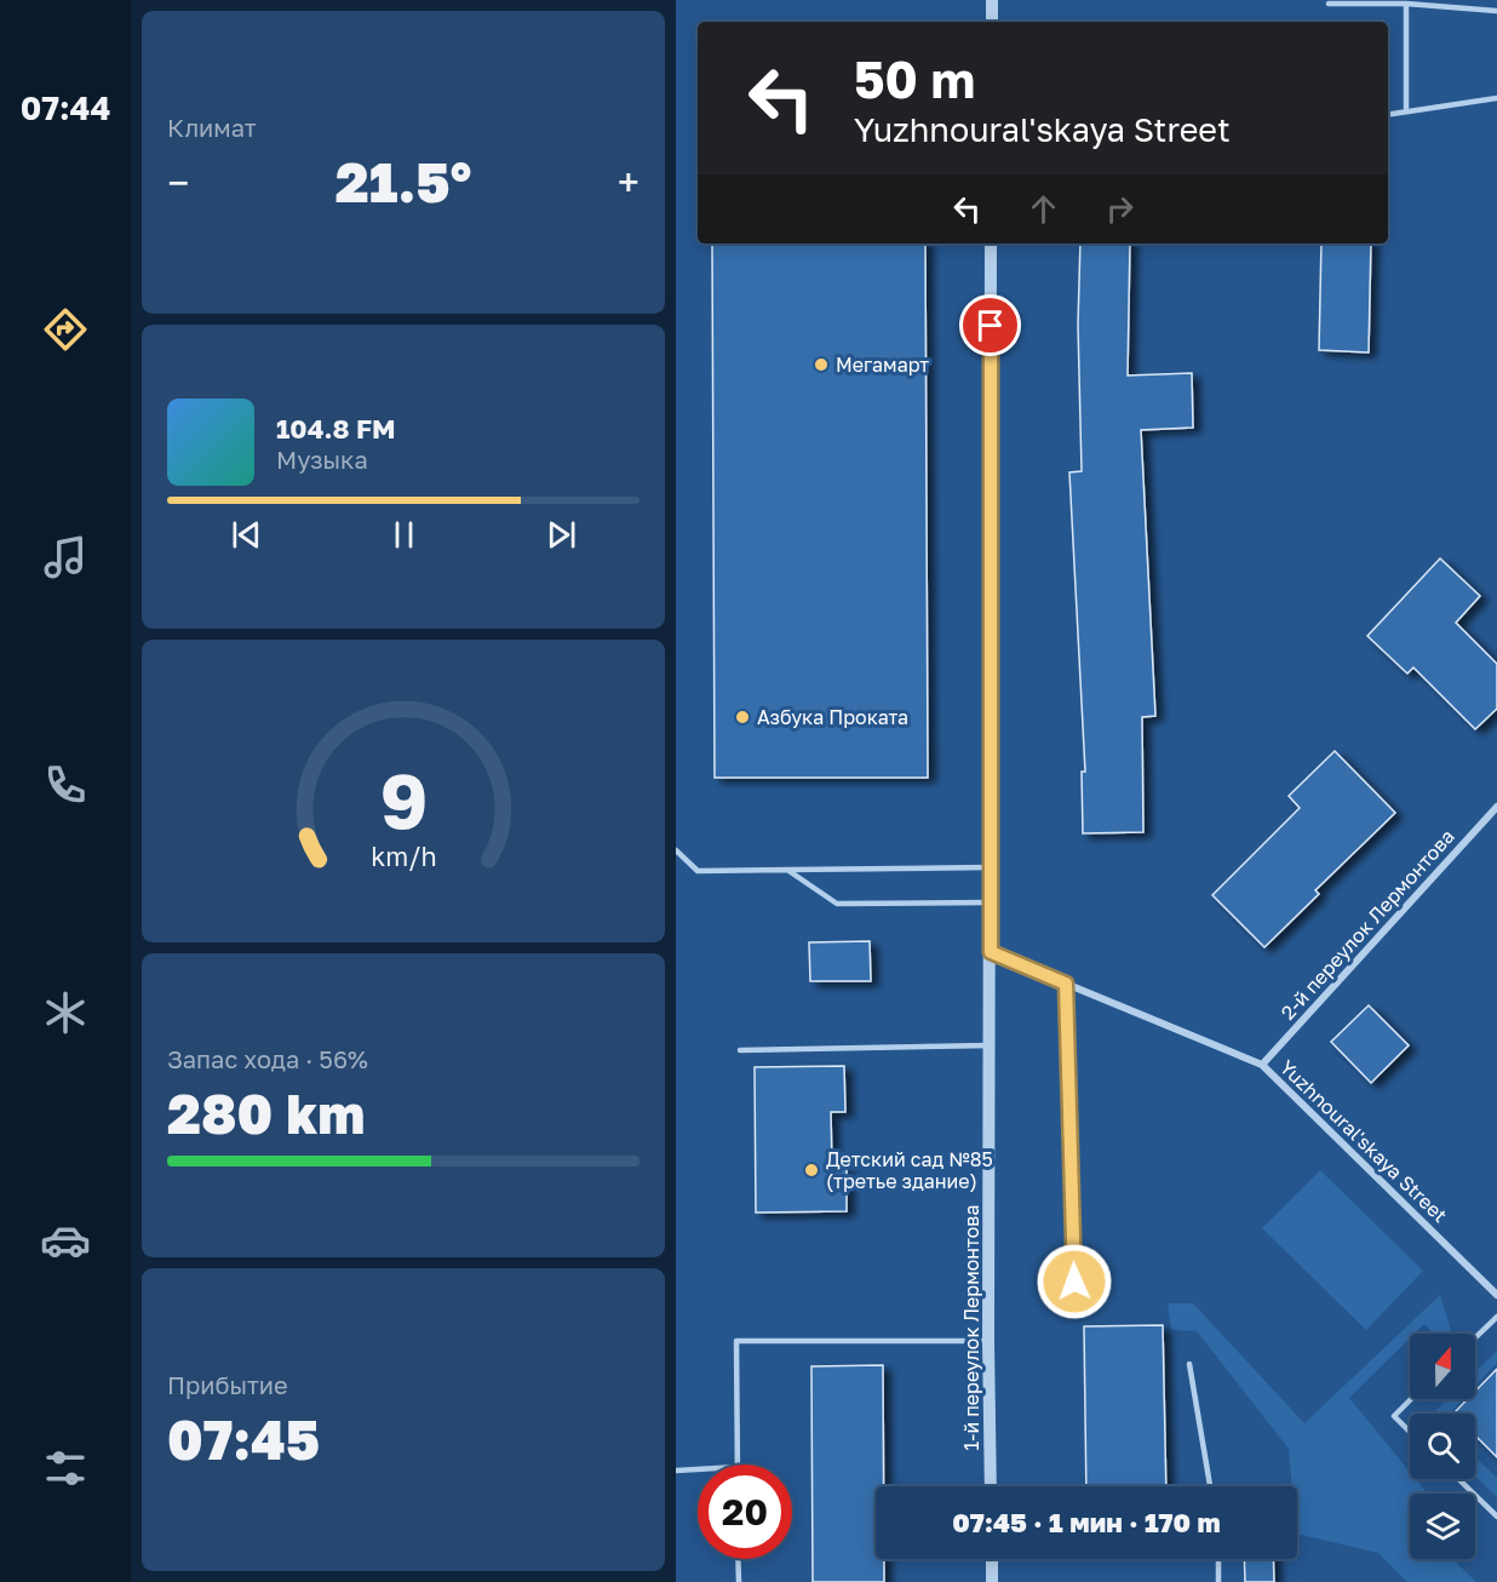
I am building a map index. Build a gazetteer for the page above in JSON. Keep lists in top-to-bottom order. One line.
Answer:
{"streets":{"street":["2-й переулок Лермонтова","Yuzhnoural'skaya Street","1-й переулок Лермонтова"]},"crossings":[["2-й переулок Лермонтова","Yuzhnoural'skaya Street"],["Yuzhnoural'skaya Street","1-й переулок Лермонтова"]],"places":["Мегамарт","Азбука Проката","Детский сад №85 (третье здание)"],"north":"top","page":{"tabs":"07:44","tile":["Климат",["Запас хода · 56%","280 km"],["Прибытие","07:45"]],"turn":["50 m","Yuzhnoural'skaya Street"],"heat":["−","21.5°","+"],"song":["104.8 FM","Музыка"],"limit":"20","trip":"07:45 · 1 мин · 170 m","gauge":["9","km/h"]}}
